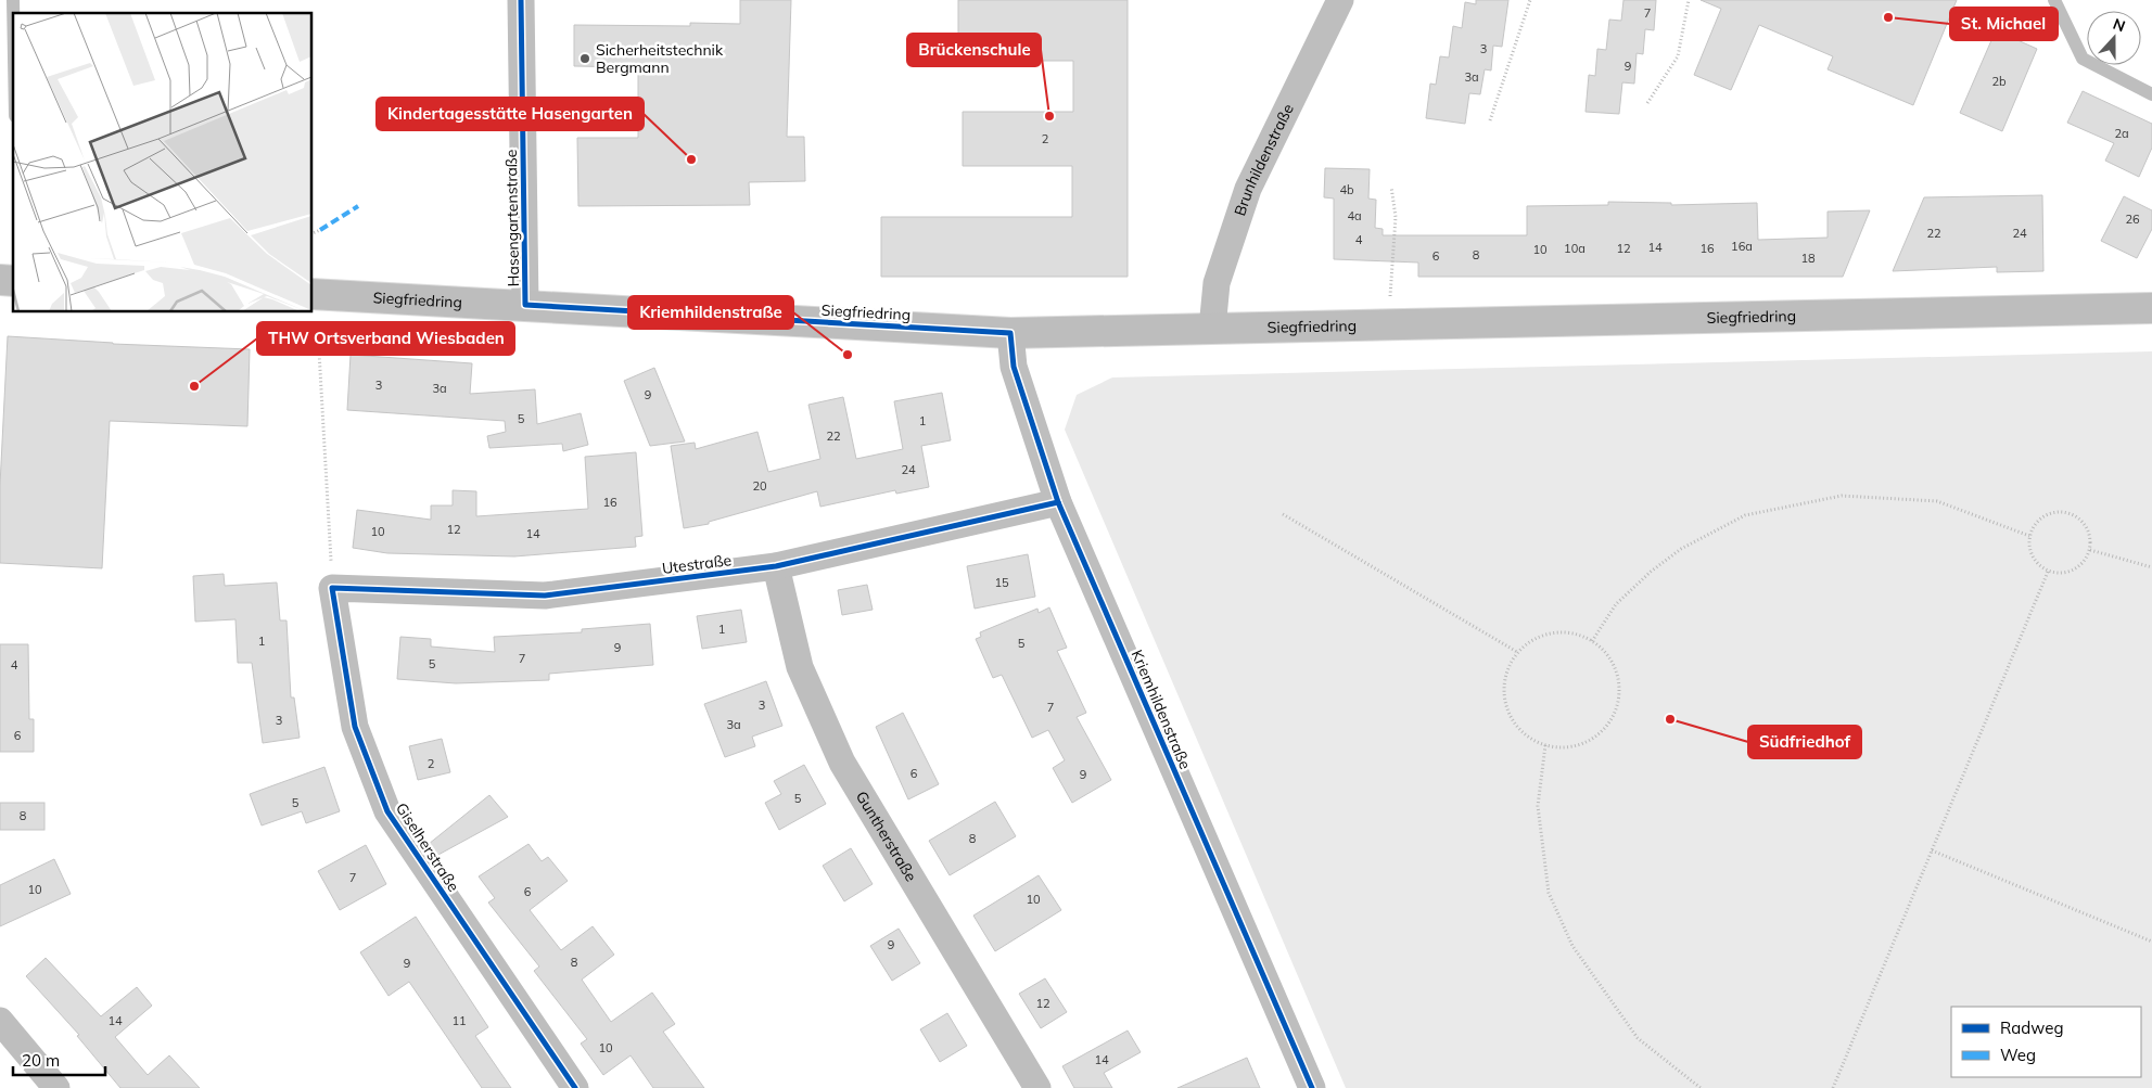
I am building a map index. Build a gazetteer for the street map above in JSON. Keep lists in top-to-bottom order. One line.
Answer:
{"streets":{"main road":["Siegfriedring"],"street":["Brunhildenstraße","Hasengartenstraße","Utestraße","Kriemhildenstraße","Guntherstraße","Giselherstraße"]},"crossings":[["Brunhildenstraße","Siegfriedring"],["Hasengartenstraße","Siegfriedring"],["Siegfriedring","Kriemhildenstraße"],["Utestraße","Kriemhildenstraße"],["Utestraße","Guntherstraße"],["Utestraße","Giselherstraße"]],"places":["St. Michael","Sicherheitstechnik Bergmann","Brückenschule","Kindertagesstätte Hasengarten","Kriemhildenstraße","THW Ortsverband Wiesbaden","Südfriedhof"],"house_numbers":["7","3","9","3a","2b","2a","2","4b","4a","26","22","24","4","16a","14","10a","12","16","10","8","6","18","3","3a","9","5","1","22","24","20","16","12","10","14","15","1","1","5","9","7","5","4","3","7","3","3a","6","2","6","9","5","5","8","8","7","10","6","10","9","8","9","12","14","11","10","14"],"legend":["Radweg","Weg"],"scale_bar":"20 m","north":"top"}
